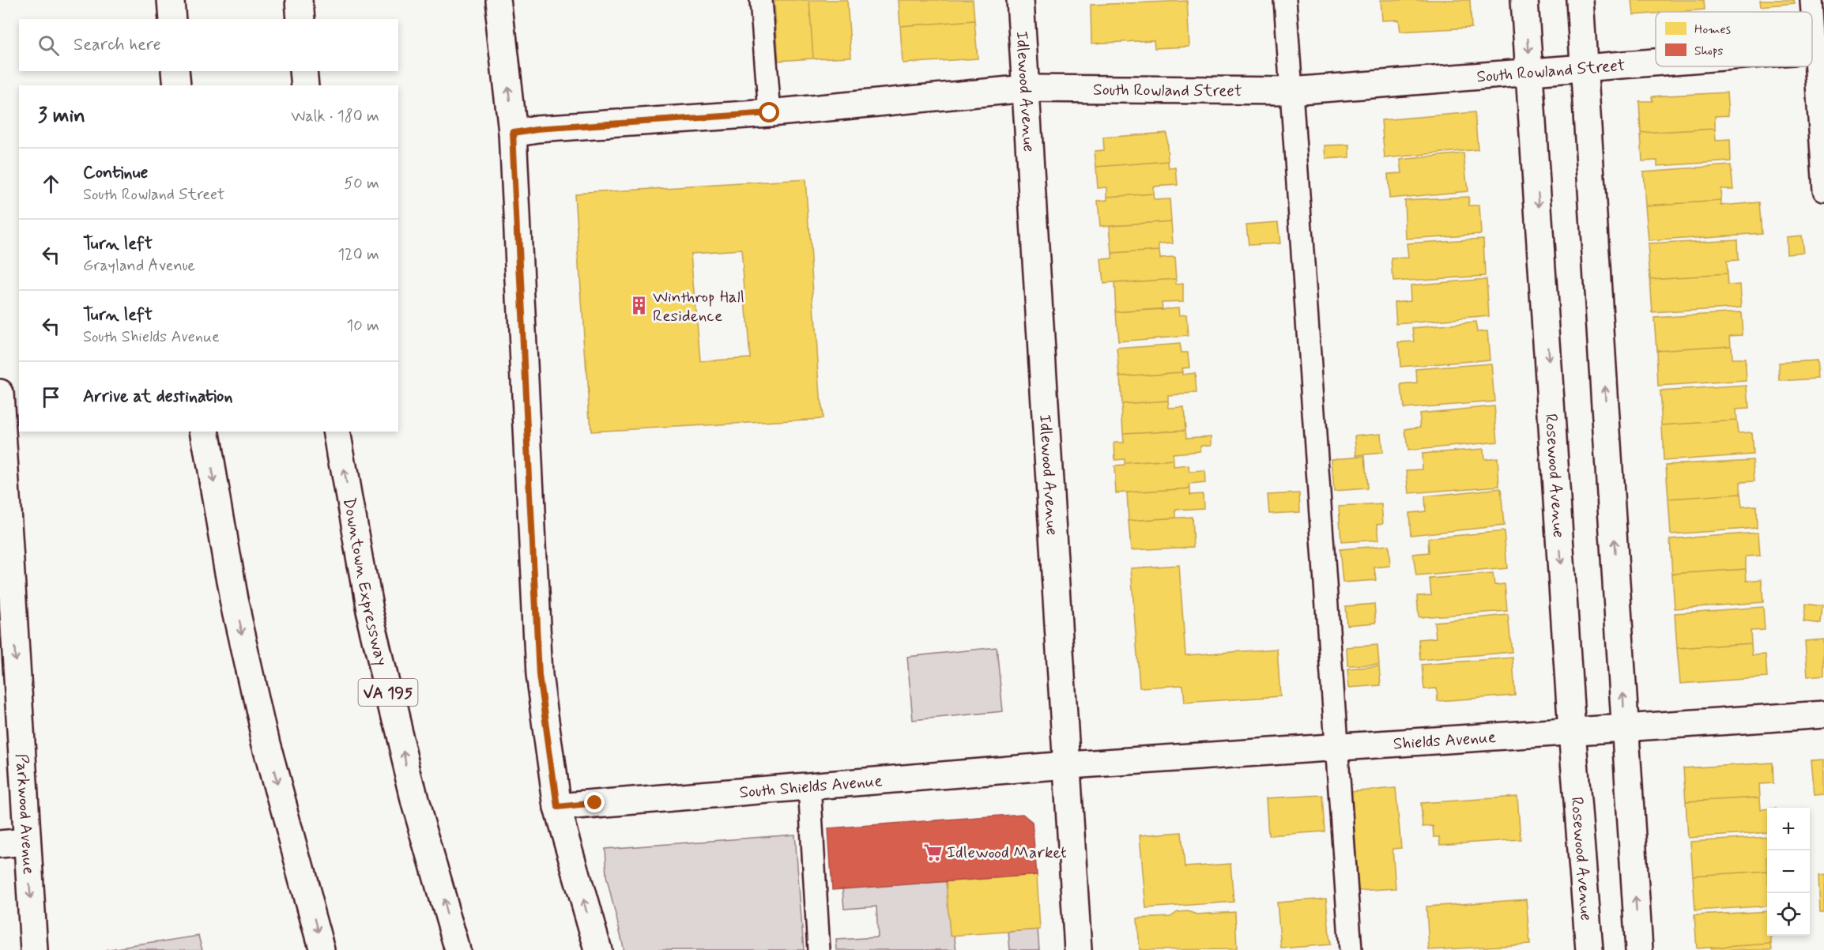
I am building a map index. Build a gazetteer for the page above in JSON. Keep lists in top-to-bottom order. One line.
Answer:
{"streets":{"main road":["South Rowland Street","Idlewood Avenue","Rosewood Avenue","Downtown Expressway","VA 195","Shields Avenue","South Shields Avenue","Parkwood Avenue"]},"crossings":[["South Rowland Street","Idlewood Avenue"],["South Rowland Street","Rosewood Avenue"],["Idlewood Avenue","Shields Avenue"],["Idlewood Avenue","South Shields Avenue"],["Rosewood Avenue","Shields Avenue"],["Shields Avenue","South Shields Avenue"]],"places":{"building":["Winthrop Hall Residence"],"supermarket":["Idlewood Market"]},"legend":["Homes","Shops"],"page":{"search":"Search here","heading":["3 min","Walk · 180 m"],"list":[["Continue","South Rowland Street","50 m"],["Turn left","Grayland Avenue","120 m"],["Turn left","South Shields Avenue","10 m"],"Arrive at destination"],"map_buttons":["+","−"]}}
